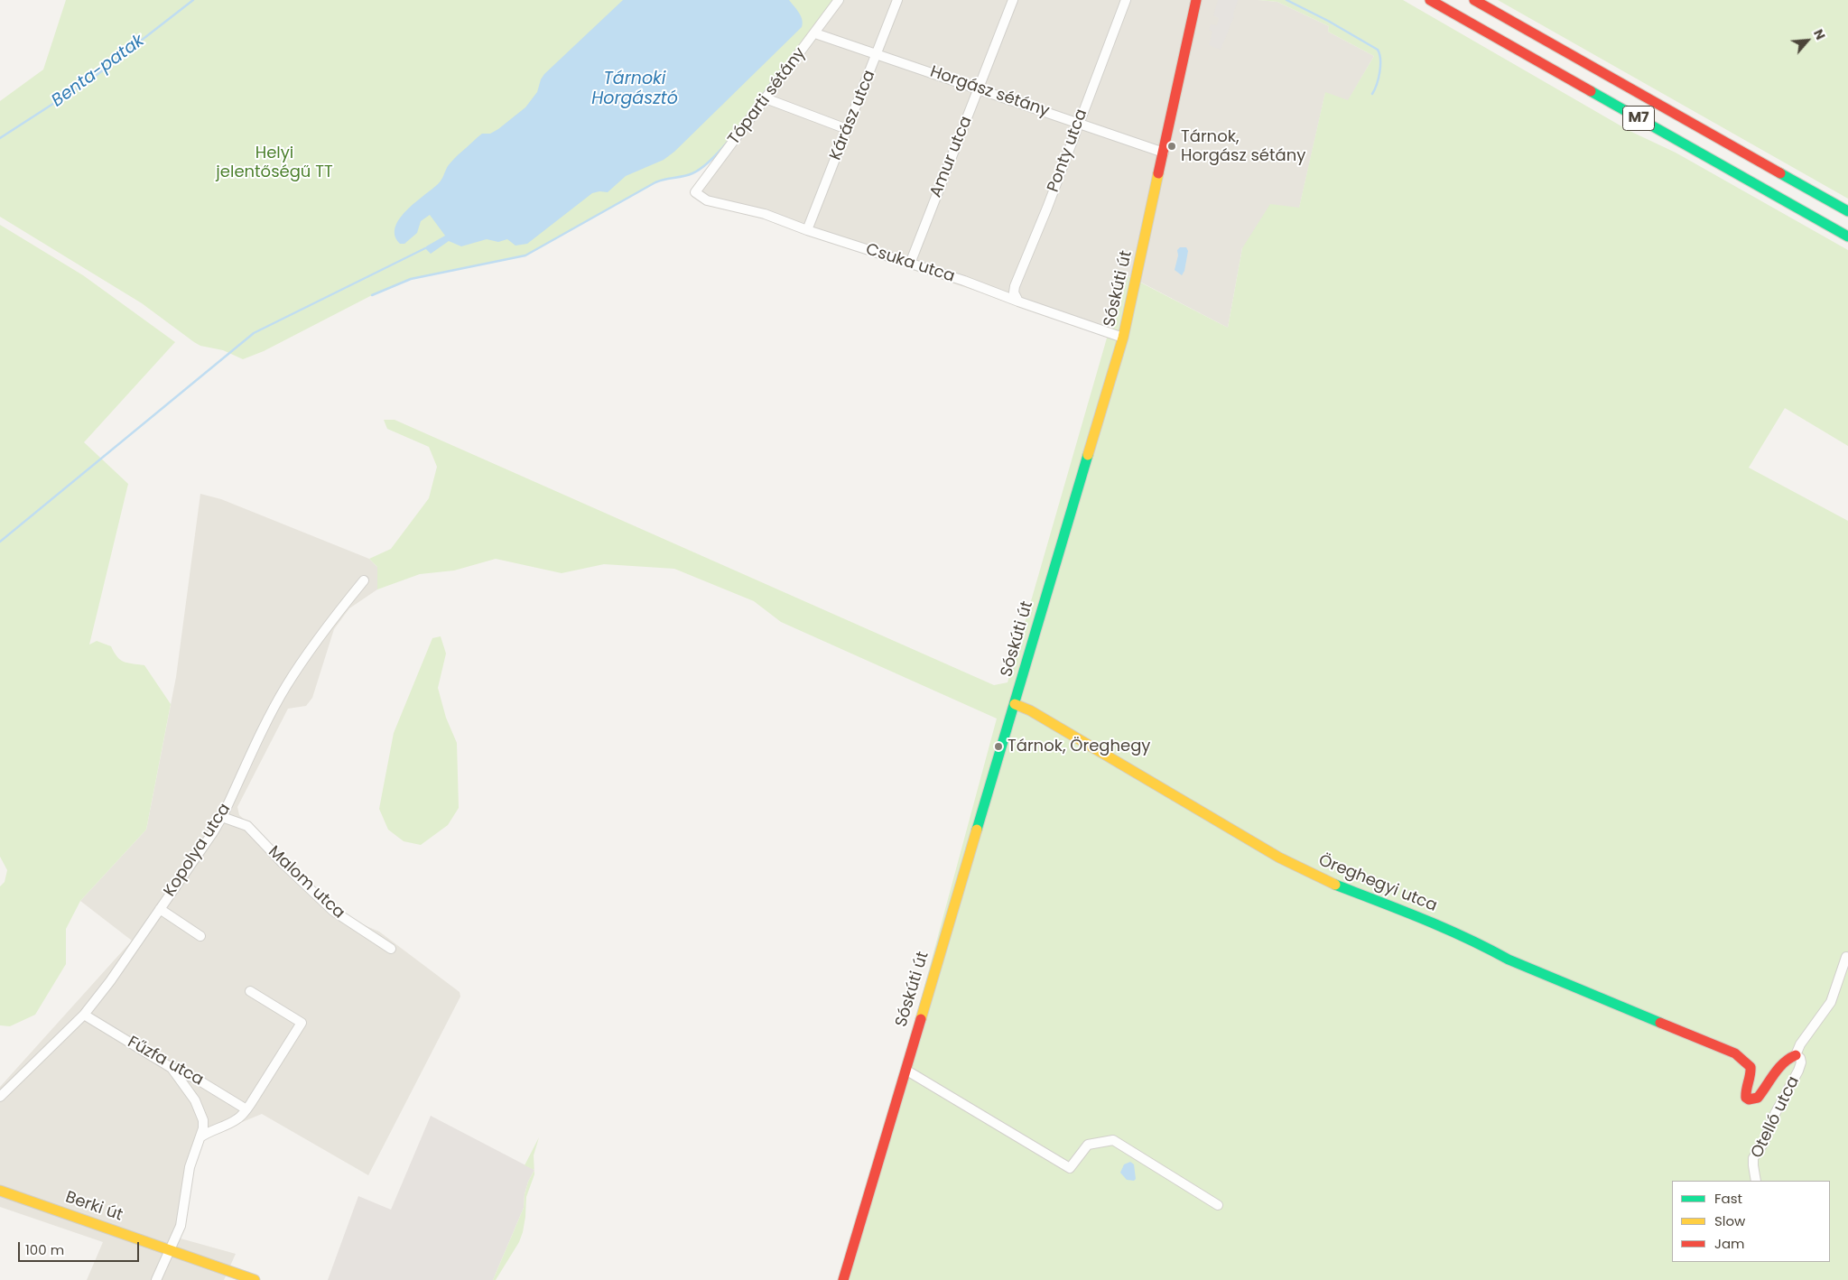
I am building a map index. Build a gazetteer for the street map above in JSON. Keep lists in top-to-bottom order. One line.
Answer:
{"streets":{"main road":["M7","Sóskúti út","Öreghegyi utca","Berki út"],"street":["Horgász sétány","Tóparti sétány","Kárász utca","Ponty utca","Amur utca","Csuka utca","Kopolya utca","Malom utca","Fűzfa utca","Otelló utca"]},"crossings":[["Horgász sétány","Tóparti sétány"],["Horgász sétány","Kárász utca"],["Horgász sétány","Ponty utca"],["Horgász sétány","Amur utca"],["Horgász sétány","Sóskúti út"],["Tóparti sétány","Csuka utca"],["Kárász utca","Csuka utca"],["Ponty utca","Csuka utca"],["Amur utca","Csuka utca"],["Csuka utca","Sóskúti út"],["Sóskúti út","Öreghegyi utca"],["Kopolya utca","Malom utca"],["Kopolya utca","Fűzfa utca"],["Öreghegyi utca","Otelló utca"]],"water":["Benta-patak","Tárnoki Horgásztó"],"parks":["Helyi jelentőségű TT"],"places":["Tárnok, Horgász sétány","Tárnok, Öreghegy"],"legend":["Fast","Slow","Jam"],"scale_bar":"100 m","north":"top right"}
